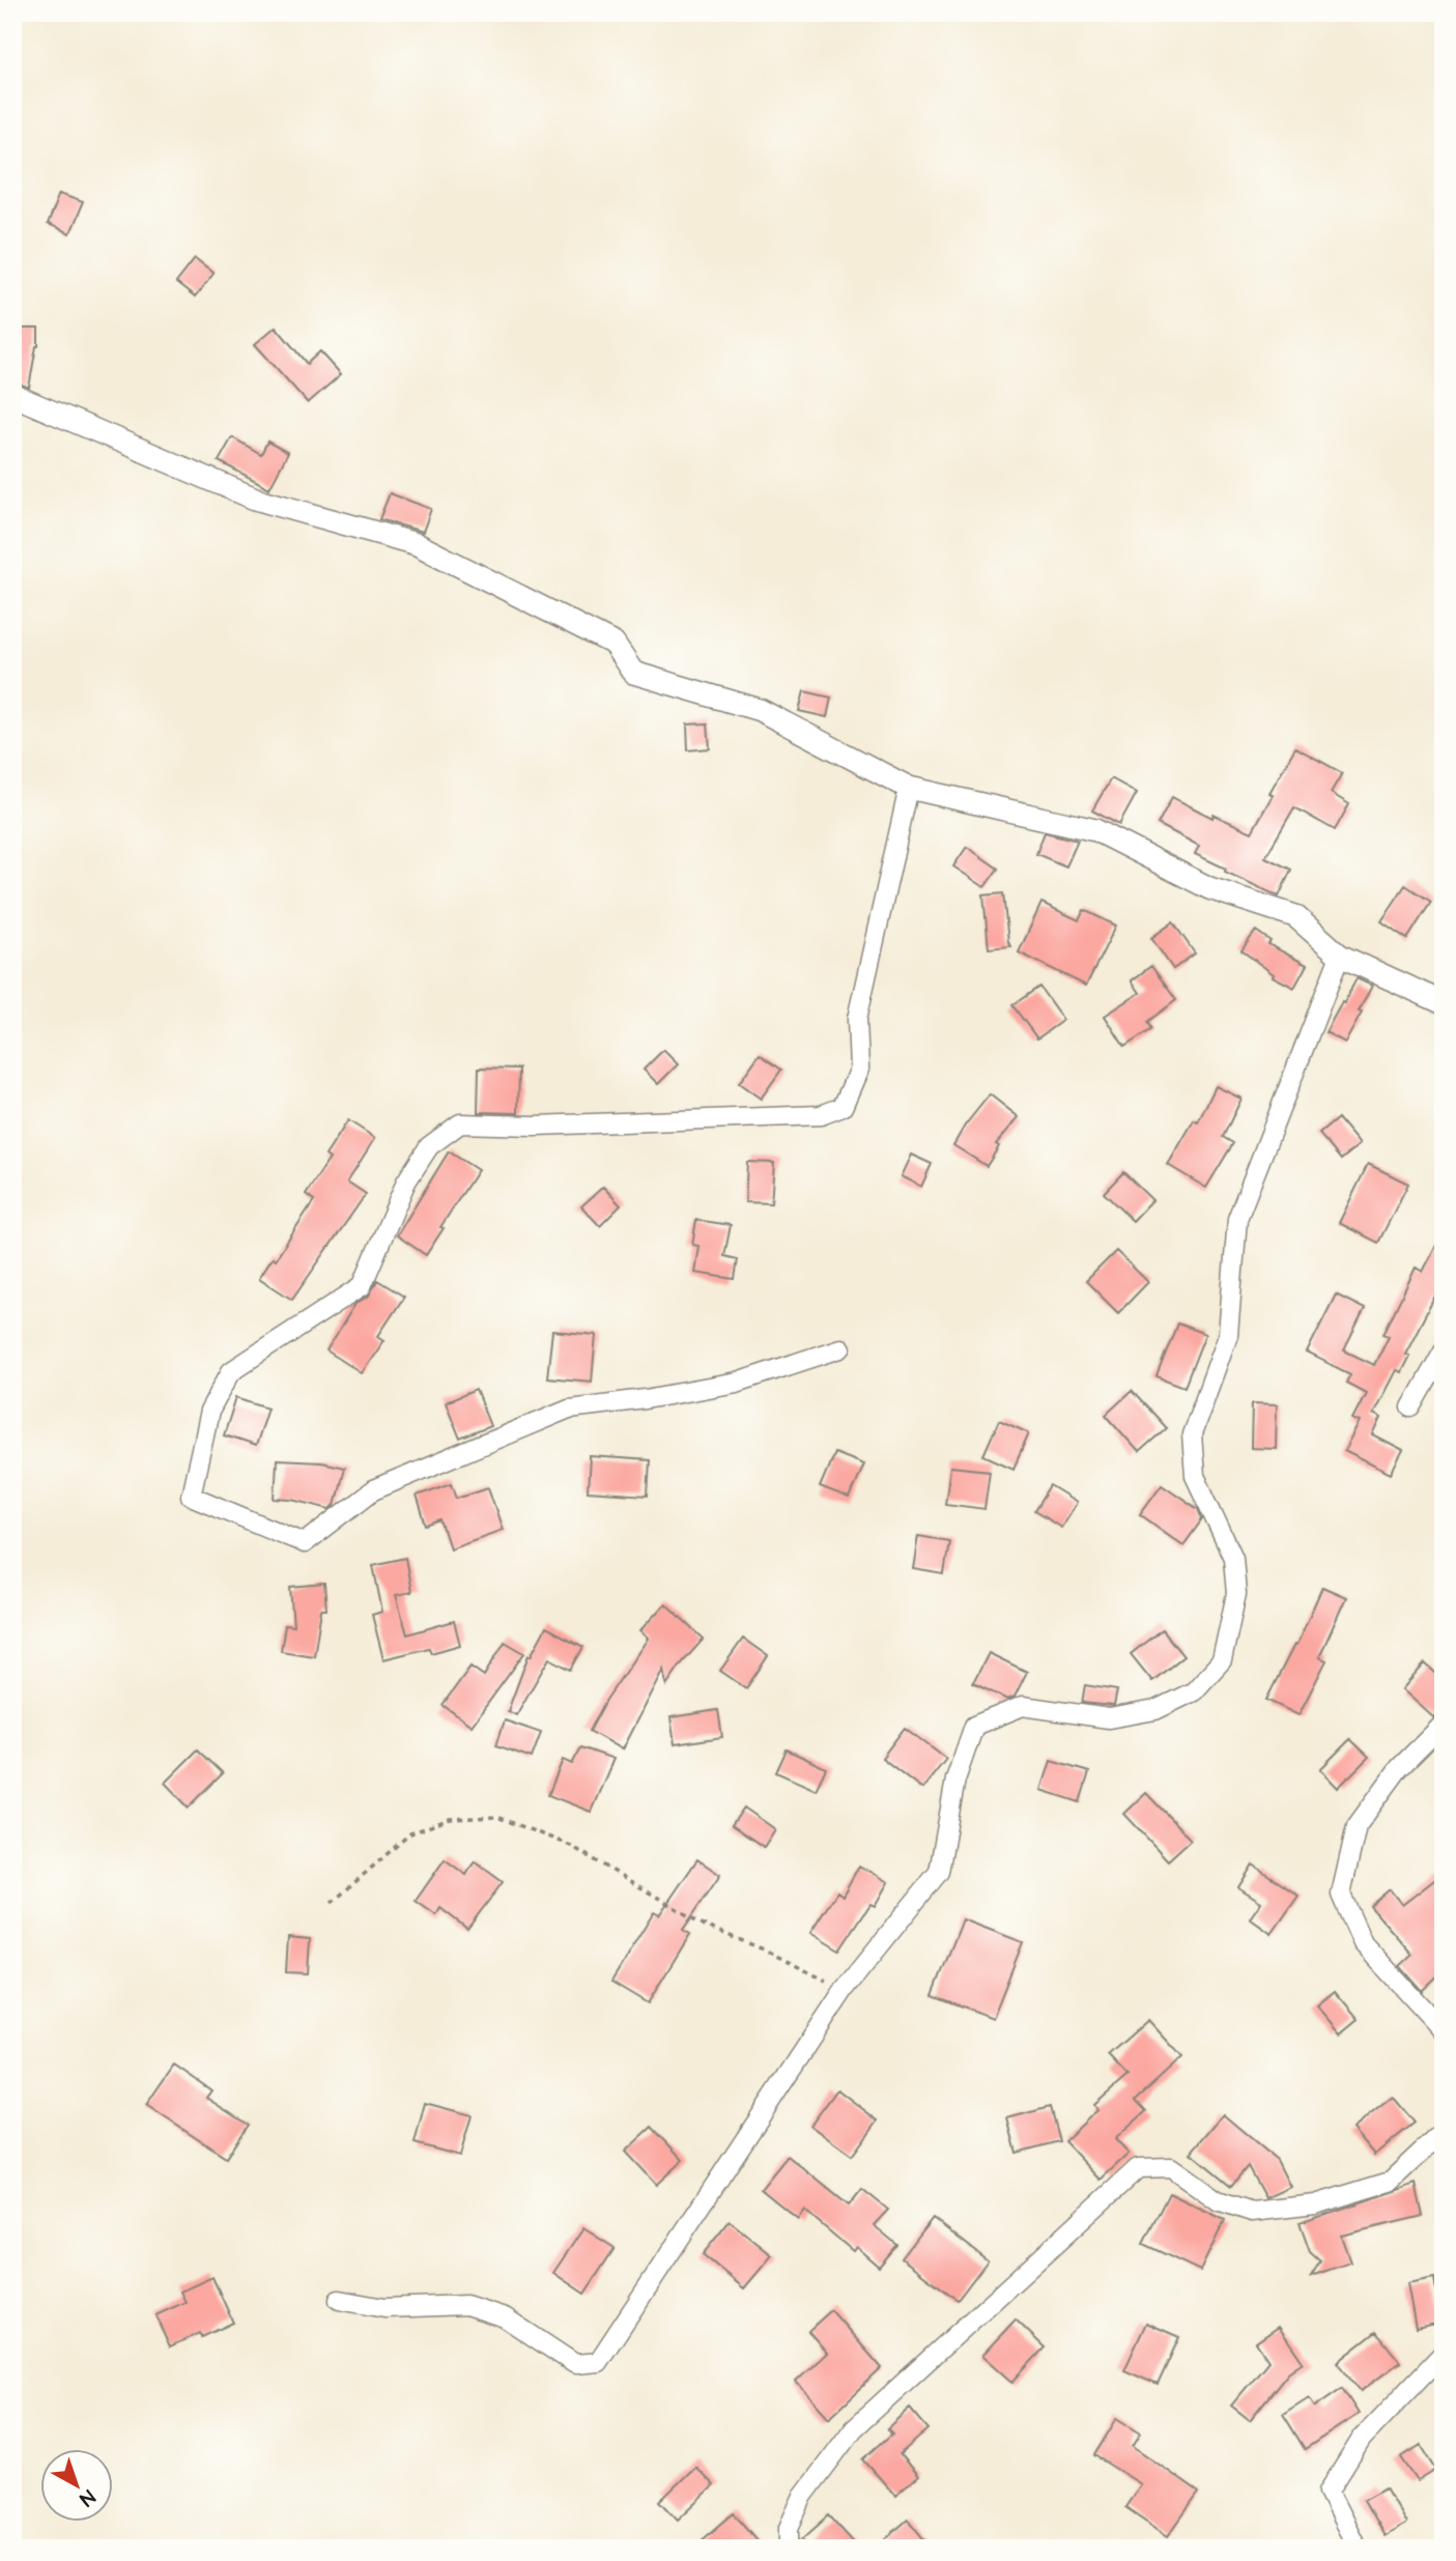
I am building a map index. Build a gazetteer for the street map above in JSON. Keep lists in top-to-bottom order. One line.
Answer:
{"north":"bottom right"}
